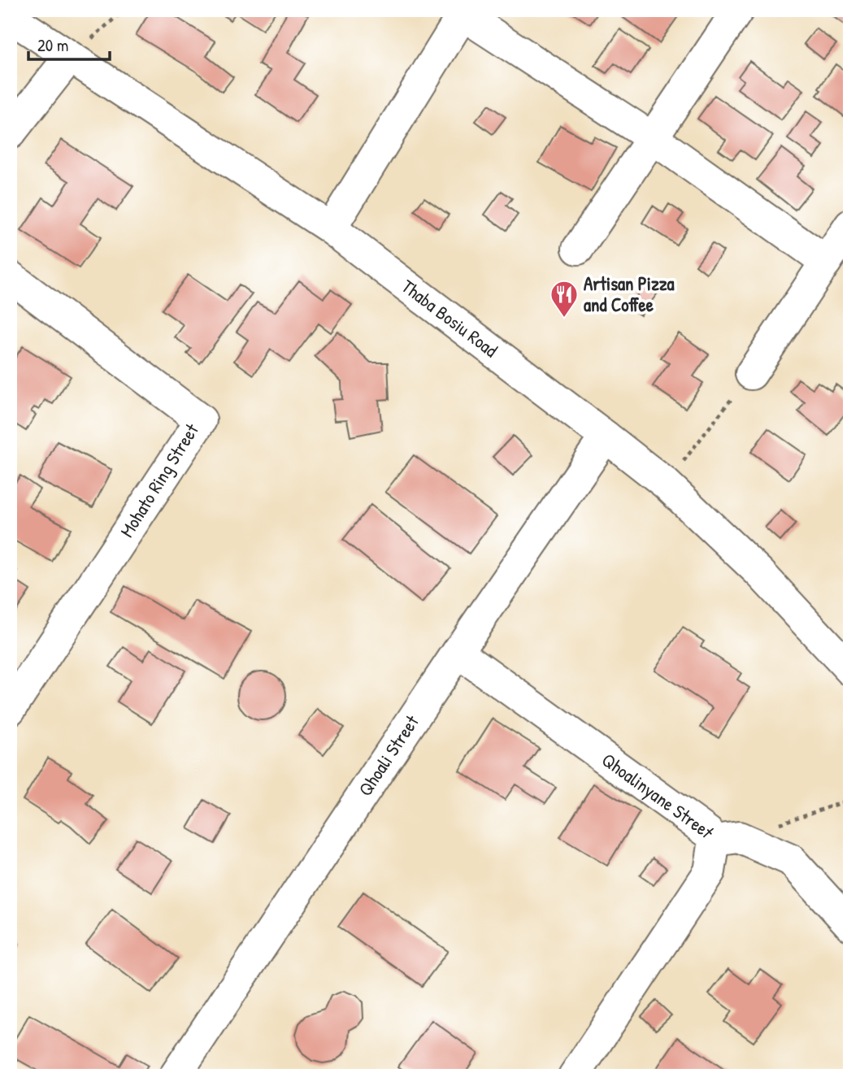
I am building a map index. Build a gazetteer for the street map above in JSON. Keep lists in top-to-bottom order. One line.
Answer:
{"streets":{"street":["Thaba Bosiu Road","Mohato Ring Street","Qhoali Street","Qhoalinyane Street"]},"crossings":[["Thaba Bosiu Road","Qhoali Street"],["Qhoali Street","Qhoalinyane Street"]],"places":{"restaurant":["Artisan Pizza and Coffee"]},"scale_bar":"20 m"}
